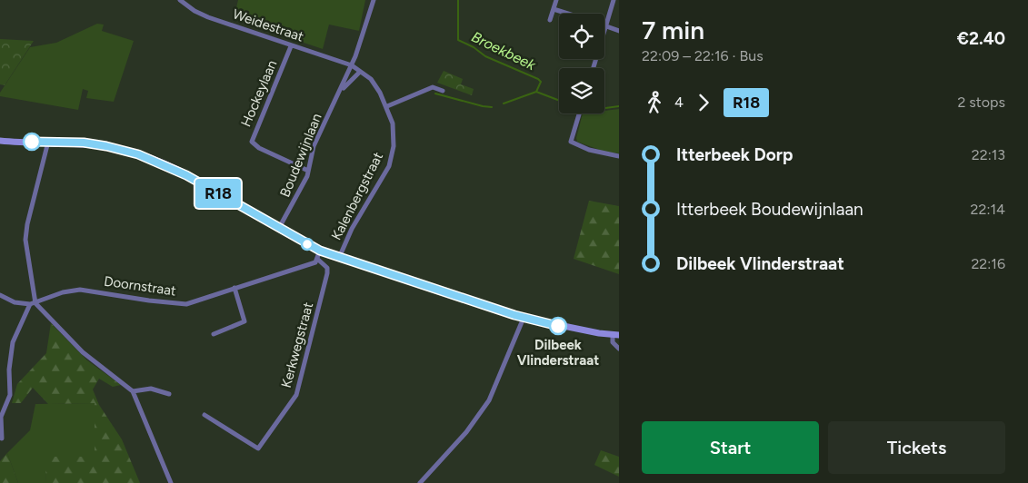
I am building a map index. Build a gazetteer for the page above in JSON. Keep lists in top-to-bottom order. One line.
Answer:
{"streets":{"street":["Weidestraat","Hockeylaan","Boudewijnlaan","Kalenbergstraat","Doornstraat","Kerkwegstraat"]},"crossings":[["Weidestraat","Hockeylaan"],["Weidestraat","Boudewijnlaan"],["Weidestraat","Kalenbergstraat"],["Hockeylaan","Boudewijnlaan"],["Boudewijnlaan","Kalenbergstraat"],["Doornstraat","Kerkwegstraat"]],"water":["Broekbeek"],"places":["Dilbeek Vlinderstraat"],"lines":["bus line R18"],"page":{"on_map":"R18","heading":["7 min","22:09 – 22:16 · Bus","€2.40"],"legs":["4","R18","2 stops"],"list":[{"name":"Itterbeek Dorp","value":"22:13"},{"name":"Itterbeek Boudewijnlaan","value":"22:14"},{"name":"Dilbeek Vlinderstraat","value":"22:16"}],"buttons":["Start","Tickets"]}}
